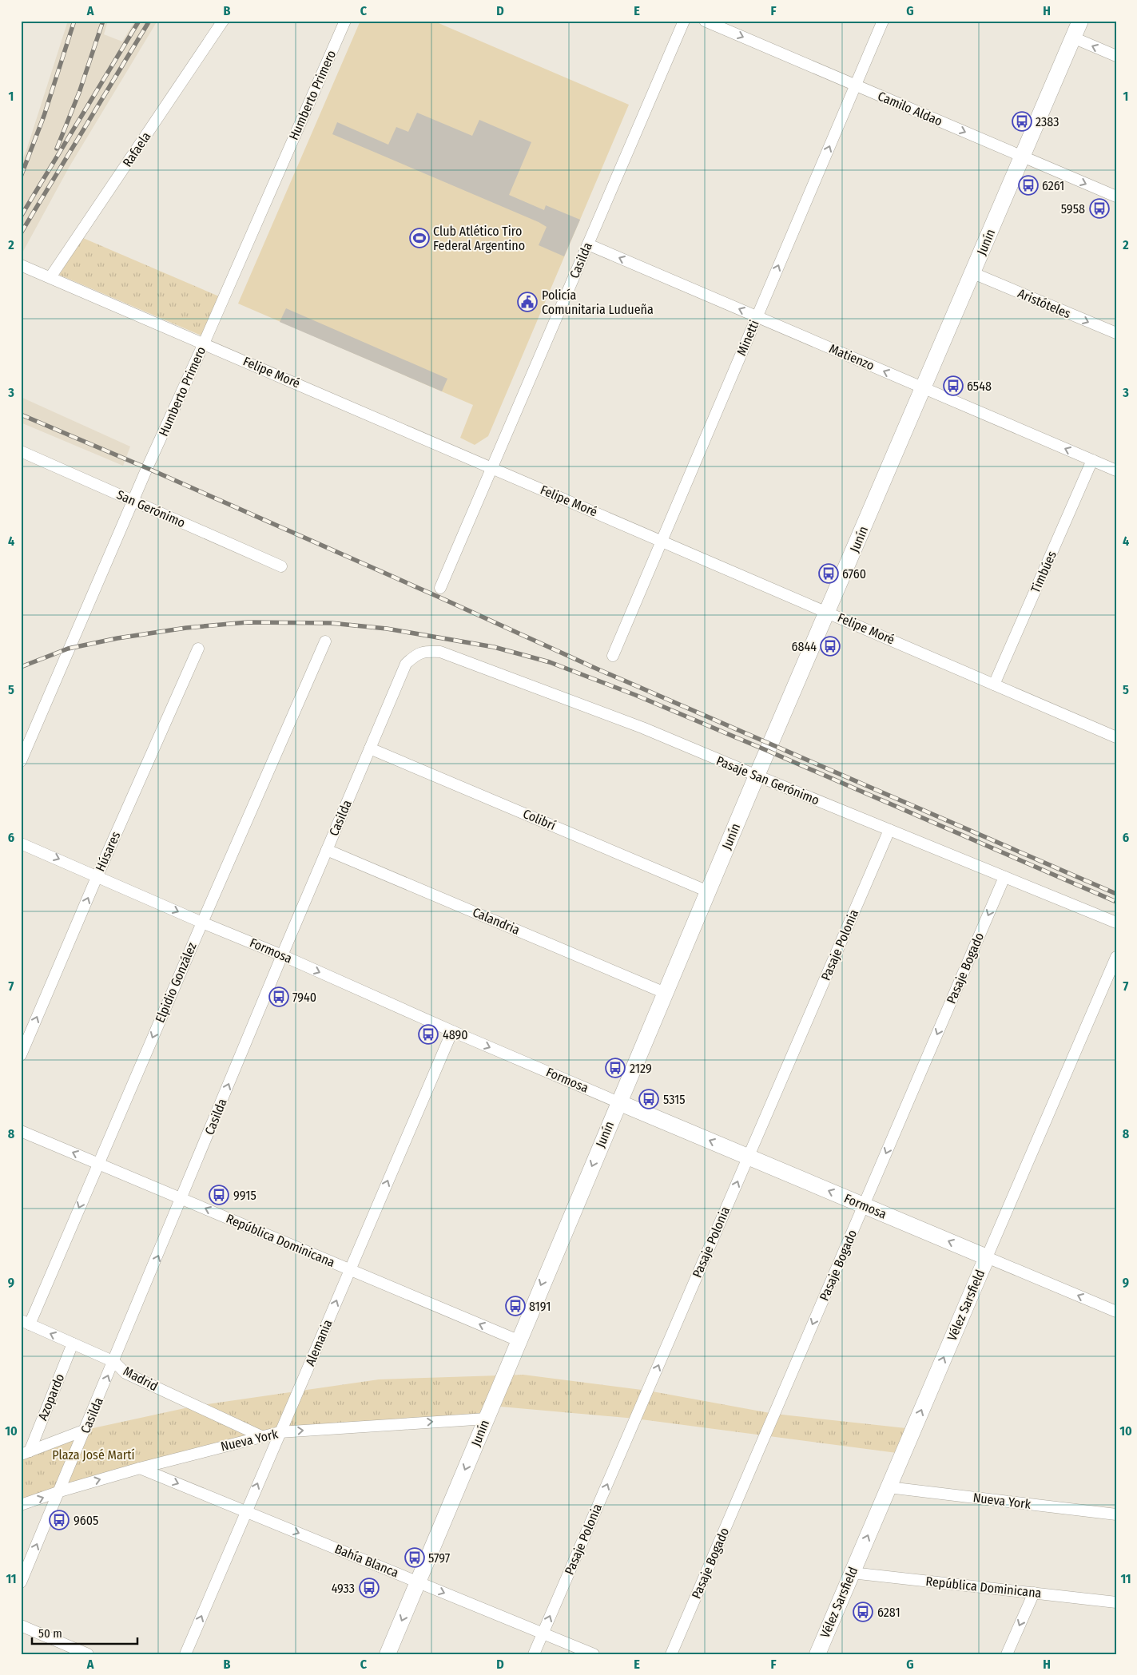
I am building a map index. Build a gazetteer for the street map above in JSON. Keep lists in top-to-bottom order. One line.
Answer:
{"streets":{"main road":["Junín","Formosa","Vélez Sarsfield"],"street":["Humberto Primero","Camilo Aldao","Rafaela","Casilda","Aristóteles","Minetti","Matienzo","Felipe Moré","San Gerónimo","Timbúes","Pasaje San Gerónimo","Colibrí","Húsares","Calandria","Pasaje Polonia","Pasaje Bogado","Elpidio González","República Dominicana","Alemania","Madrid","Azopardo","Nueva York","Bahía Blanca"]},"crossings":[["Humberto Primero","Felipe Moré"],["Humberto Primero","San Gerónimo"],["Camilo Aldao","Junín"],["Camilo Aldao","Minetti"],["Rafaela","Felipe Moré"],["Junín","Aristóteles"],["Junín","Matienzo"],["Junín","Felipe Moré"],["Junín","Pasaje San Gerónimo"],["Junín","Colibrí"],["Junín","Calandria"],["Junín","Formosa"],["Junín","República Dominicana"],["Junín","Nueva York"],["Junín","Bahía Blanca"],["Casilda","Matienzo"],["Casilda","Felipe Moré"],["Casilda","Pasaje San Gerónimo"],["Casilda","Colibrí"],["Casilda","Calandria"],["Casilda","Formosa"],["Casilda","República Dominicana"],["Casilda","Madrid"],["Casilda","Nueva York"],["Minetti","Matienzo"],["Minetti","Felipe Moré"],["Matienzo","Timbúes"],["Felipe Moré","Timbúes"],["Pasaje San Gerónimo","Pasaje Polonia"],["Pasaje San Gerónimo","Pasaje Bogado"],["Húsares","Formosa"],["Pasaje Polonia","Formosa"],["Pasaje Polonia","Bahía Blanca"],["Formosa","Pasaje Bogado"],["Formosa","Elpidio González"],["Formosa","Vélez Sarsfield"],["Formosa","Alemania"],["Elpidio González","República Dominicana"],["Elpidio González","Madrid"],["República Dominicana","Vélez Sarsfield"],["República Dominicana","Alemania"],["Vélez Sarsfield","Nueva York"],["Alemania","Nueva York"],["Alemania","Bahía Blanca"],["Madrid","Azopardo"],["Madrid","Nueva York"],["Nueva York","Bahía Blanca"]],"one_way":["Camilo Aldao","Casilda","Aristóteles","Minetti","Matienzo","Húsares","Pasaje Polonia","Pasaje Bogado","Elpidio González","República Dominicana","Vélez Sarsfield","Alemania","Nueva York","Bahía Blanca"],"parks":["Plaza José Martí"],"places":{"bus stop":["2383","6261","5958","6548","6760","6844","7940","4890","2129","5315","9915","8191","9605","5797","4933","6281"],"sports":["Club Atlético Tiro Federal Argentino"],"public building":["Policía Comunitaria Ludueña"]},"scale_bar":"50 m","grid":{"columns":["A","B","C","D","E","F","G","H"],"rows":["1","2","3","4","5","6","7","8","9","10","11"]}}
